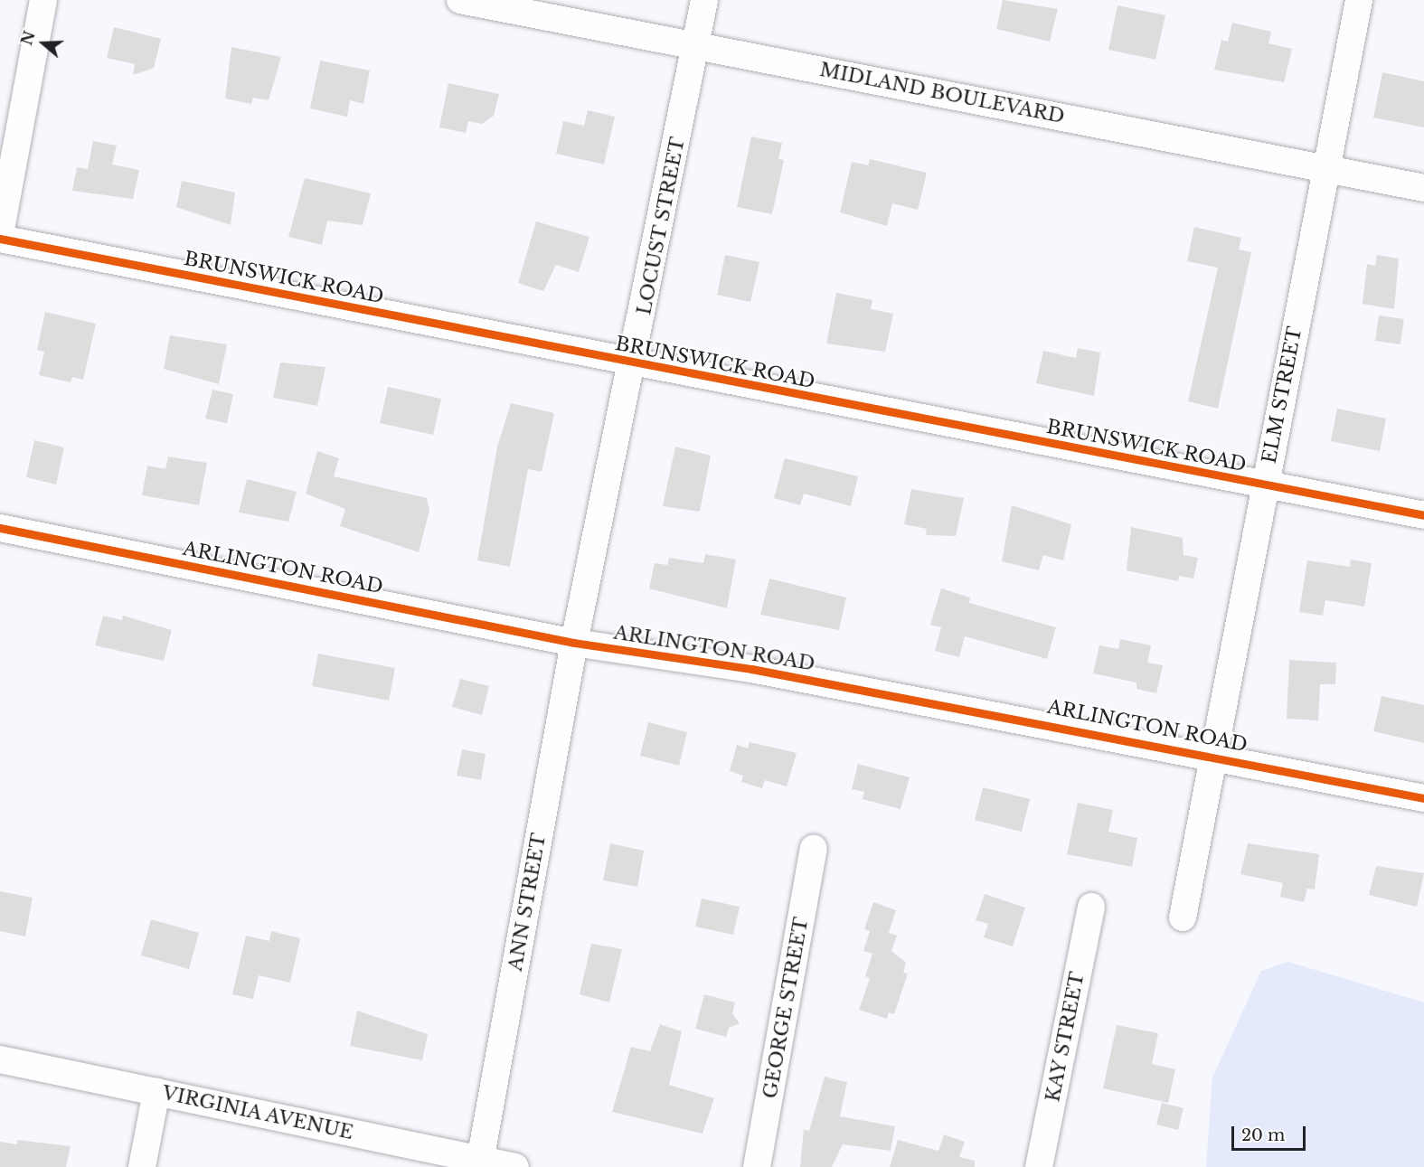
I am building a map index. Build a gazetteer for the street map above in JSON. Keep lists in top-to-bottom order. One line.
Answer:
{"streets":{"street":["MIDLAND BOULEVARD","LOCUST STREET","BRUNSWICK ROAD","ELM STREET","ARLINGTON ROAD","ANN STREET","GEORGE STREET","KAY STREET","VIRGINIA AVENUE"]},"crossings":[["MIDLAND BOULEVARD","LOCUST STREET"],["MIDLAND BOULEVARD","ELM STREET"],["LOCUST STREET","BRUNSWICK ROAD"],["LOCUST STREET","ARLINGTON ROAD"],["LOCUST STREET","ANN STREET"],["BRUNSWICK ROAD","ELM STREET"],["ELM STREET","ARLINGTON ROAD"],["ARLINGTON ROAD","ANN STREET"],["ANN STREET","VIRGINIA AVENUE"]],"scale_bar":"20 m","north":"left"}
